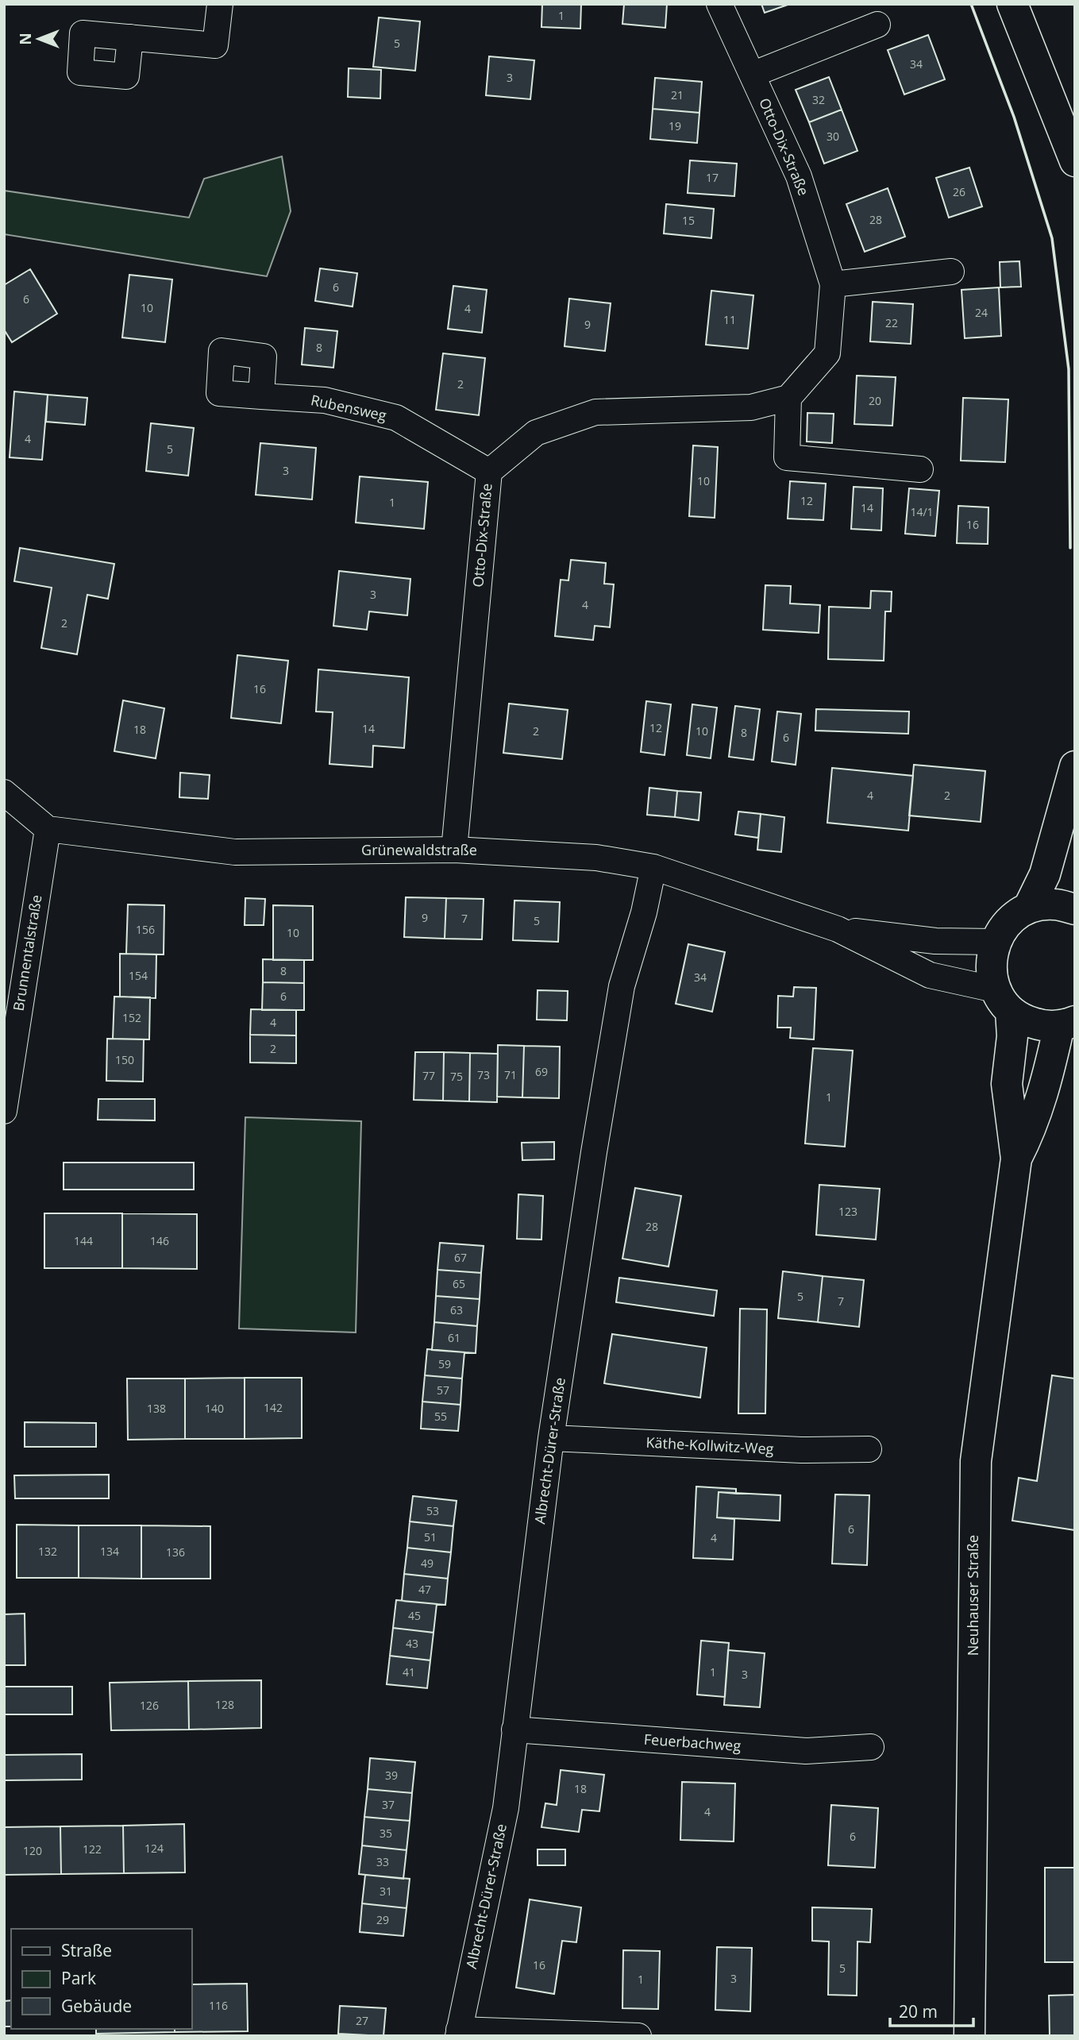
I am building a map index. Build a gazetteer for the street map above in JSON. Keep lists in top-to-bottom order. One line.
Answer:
{"streets":{"street":["Otto-Dix-Straße","Rubensweg","Grünewaldstraße","Brunnentalstraße","Käthe-Kollwitz-Weg","Albrecht-Dürer-Straße","Neuhauser Straße","Feuerbachweg"]},"crossings":[["Otto-Dix-Straße","Rubensweg"],["Otto-Dix-Straße","Grünewaldstraße"],["Grünewaldstraße","Brunnentalstraße"],["Grünewaldstraße","Albrecht-Dürer-Straße"],["Grünewaldstraße","Neuhauser Straße"],["Käthe-Kollwitz-Weg","Albrecht-Dürer-Straße"],["Albrecht-Dürer-Straße","Feuerbachweg"]],"house_numbers":["1","5","34","3","21","32","19","30","17","26","28","15","6","6","10","4","24","11","22","9","8","2","20","4","5","3","10","12","1","14","14/1","16","3","4","2","16","12","14","18","2","10","8","6","4","2","9","7","5","156","10","8","154","34","6","152","4","2","150","69","73","71","77","75","1","123","28","144","146","67","65","5","7","63","61","59","57","142","138","140","55","53","6","51","4","132","134","136","49","47","45","43","41","1","3","128","126","39","18","37","4","35","6","124","122","120","33","31","29","16","5","3","1","116","27"],"legend":["Straße","Park","Gebäude"],"scale_bar":"20 m","north":"left"}
